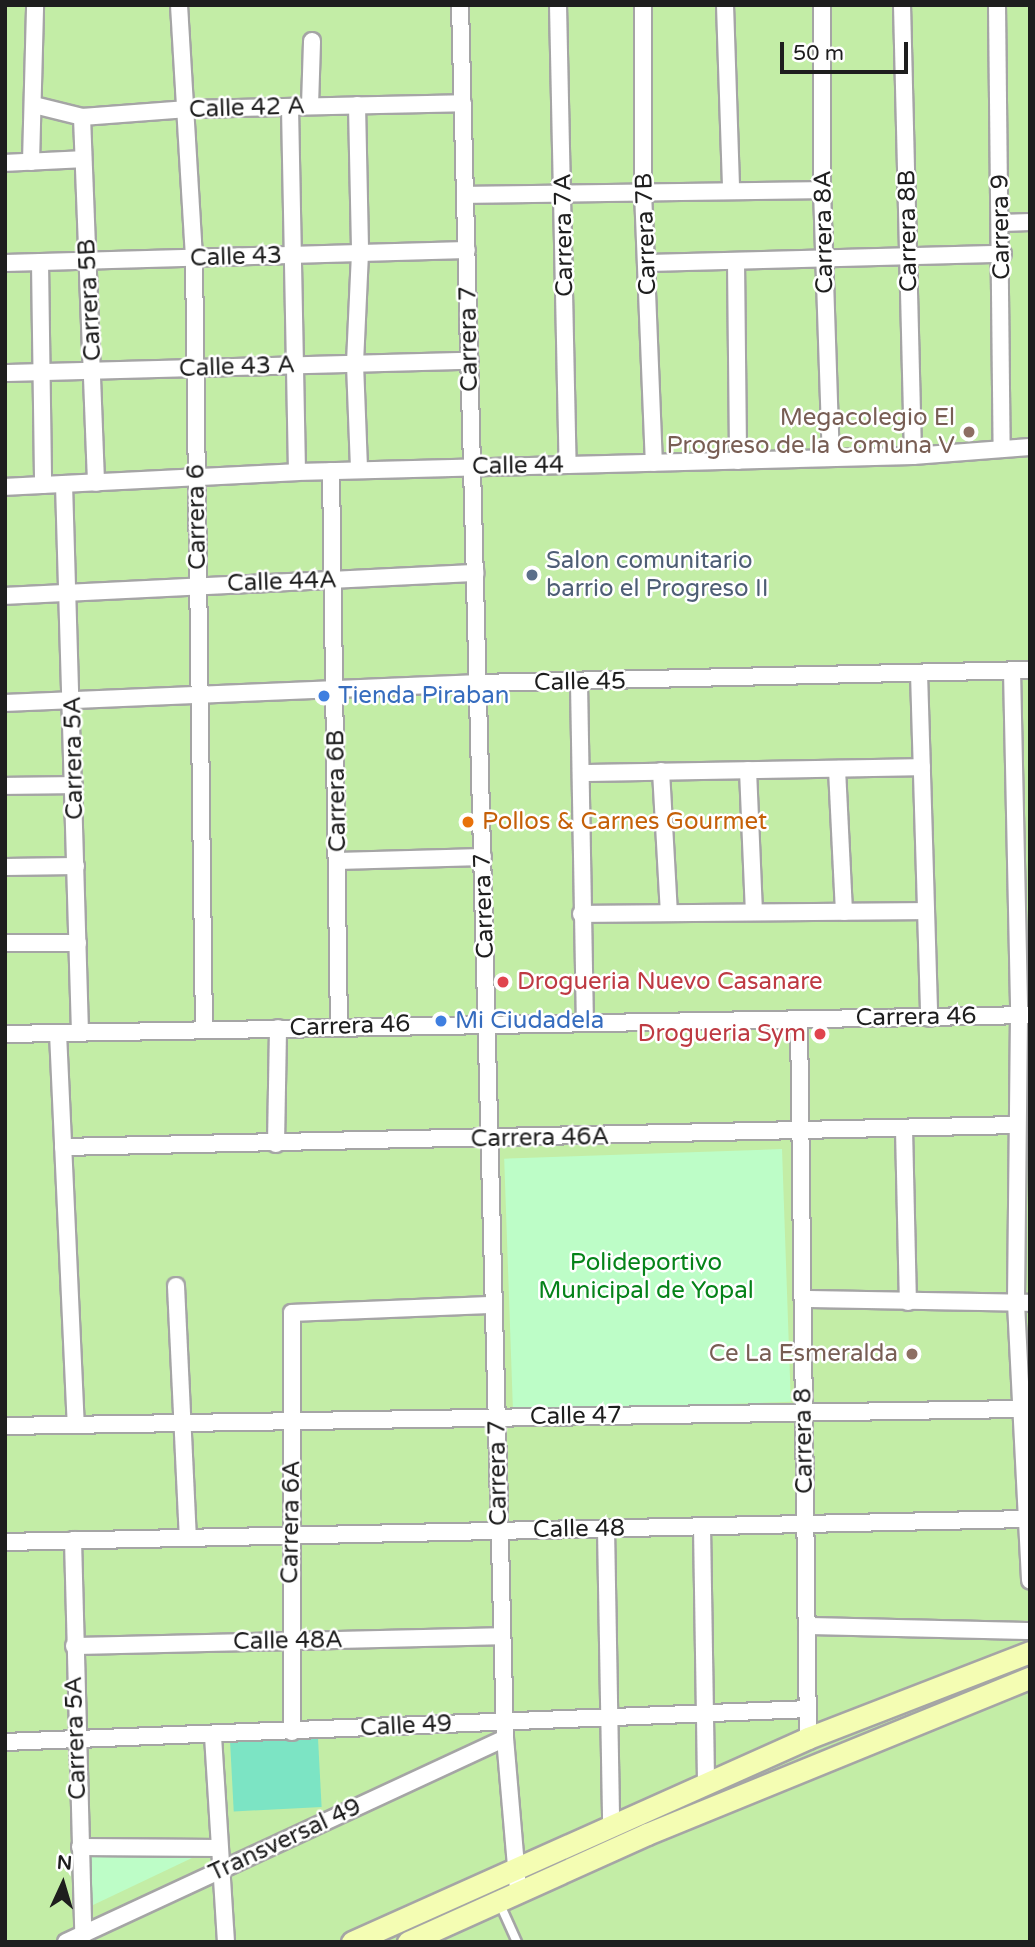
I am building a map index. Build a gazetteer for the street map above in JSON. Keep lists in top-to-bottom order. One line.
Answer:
{"streets":{"street":["Calle 42 A","Carrera 9","Carrera 8B","Carrera 8A","Carrera 7B","Carrera 7A","Calle 43","Carrera 5B","Carrera 7","Calle 43 A","Calle 44","Carrera 6","Calle 44A","Calle 45","Carrera 5A","Carrera 6B","Carrera 46","Carrera 46A","Calle 47","Carrera 8","Carrera 6A","Calle 48","Calle 48A","Calle 49","Transversal 49"]},"crossings":[["Calle 42 A","Carrera 5B"],["Calle 42 A","Carrera 7"],["Calle 42 A","Carrera 6"],["Carrera 9","Calle 44"],["Carrera 8B","Calle 44"],["Carrera 8A","Calle 44"],["Carrera 7B","Calle 44"],["Carrera 7A","Calle 44"],["Calle 43","Carrera 5B"],["Calle 43","Carrera 7"],["Calle 43","Carrera 6"],["Carrera 5B","Calle 43 A"],["Carrera 5B","Calle 44"],["Carrera 7","Calle 43 A"],["Carrera 7","Calle 44"],["Carrera 7","Calle 44A"],["Carrera 7","Calle 45"],["Carrera 7","Carrera 46"],["Carrera 7","Carrera 46A"],["Carrera 7","Calle 47"],["Carrera 7","Carrera 6A"],["Carrera 7","Calle 48"],["Carrera 7","Calle 48A"],["Carrera 7","Calle 49"],["Carrera 7","Transversal 49"],["Calle 43 A","Carrera 6"],["Calle 44","Carrera 6"],["Calle 44","Carrera 5A"],["Calle 44","Carrera 6B"],["Carrera 6","Calle 44A"],["Carrera 6","Calle 45"],["Carrera 6","Carrera 46"],["Calle 44A","Carrera 5A"],["Calle 44A","Carrera 6B"],["Calle 45","Carrera 5A"],["Calle 45","Carrera 6B"],["Carrera 5A","Carrera 46"],["Carrera 5A","Calle 48"],["Carrera 5A","Calle 48A"],["Carrera 5A","Calle 49"],["Carrera 5A","Transversal 49"],["Carrera 6B","Carrera 46"],["Carrera 46","Carrera 8"],["Carrera 46A","Carrera 8"],["Calle 47","Carrera 8"],["Calle 47","Carrera 6A"],["Carrera 8","Calle 48"],["Carrera 8","Calle 49"],["Carrera 6A","Calle 48"],["Carrera 6A","Calle 48A"],["Carrera 6A","Calle 49"]],"parks":["Polideportivo Municipal de Yopal"],"places":["Megacolegio El Progreso de la Comuna V","Salon comunitario barrio el Progreso II","Tienda Piraban","Pollos & Carnes Gourmet","Drogueria Nuevo Casanare","Mi Ciudadela","Drogueria Sym","Ce La Esmeralda"],"scale_bar":"50 m","north":"top"}
